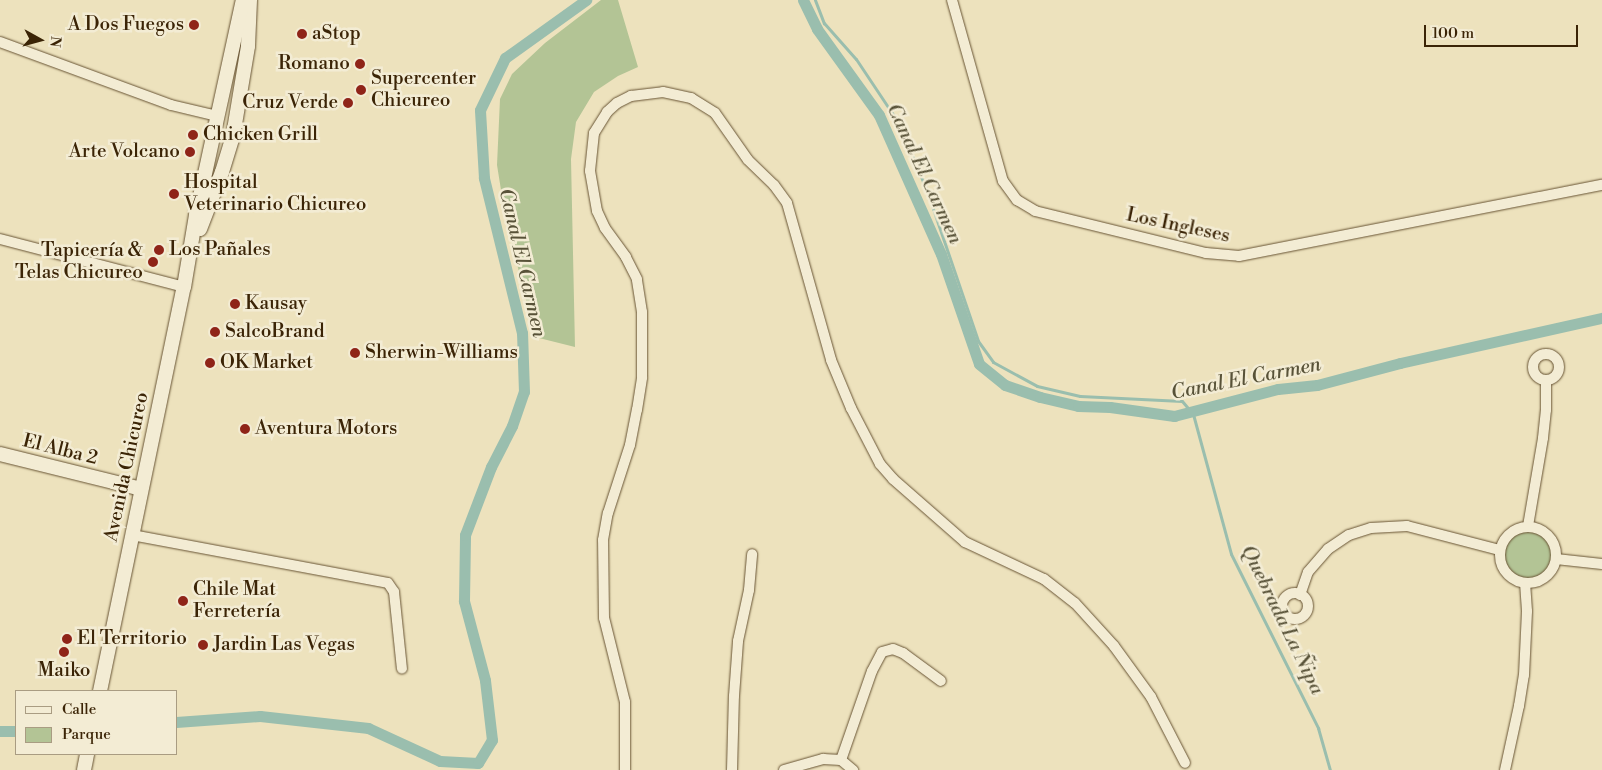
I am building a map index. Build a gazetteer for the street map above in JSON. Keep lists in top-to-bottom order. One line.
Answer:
{"streets":{"main road":["El Alba 2","Avenida Chicureo"],"street":["Los Ingleses"]},"crossings":[["El Alba 2","Avenida Chicureo"]],"water":["Canal El Carmen","Quebrada La Ñipa"],"places":["A Dos Fuegos","aStop","Romano","Supercenter Chicureo","Cruz Verde","Chicken Grill","Arte Volcano","Hospital Veterinario Chicureo","Los Pañales","Tapicería & Telas Chicureo","Kausay","SalcoBrand","Sherwin-Williams","OK Market","Aventura Motors","Chile Mat Ferretería","El Territorio","Jardin Las Vegas","Maiko"],"legend":["Calle","Parque"],"scale_bar":"100 m","north":"right"}
